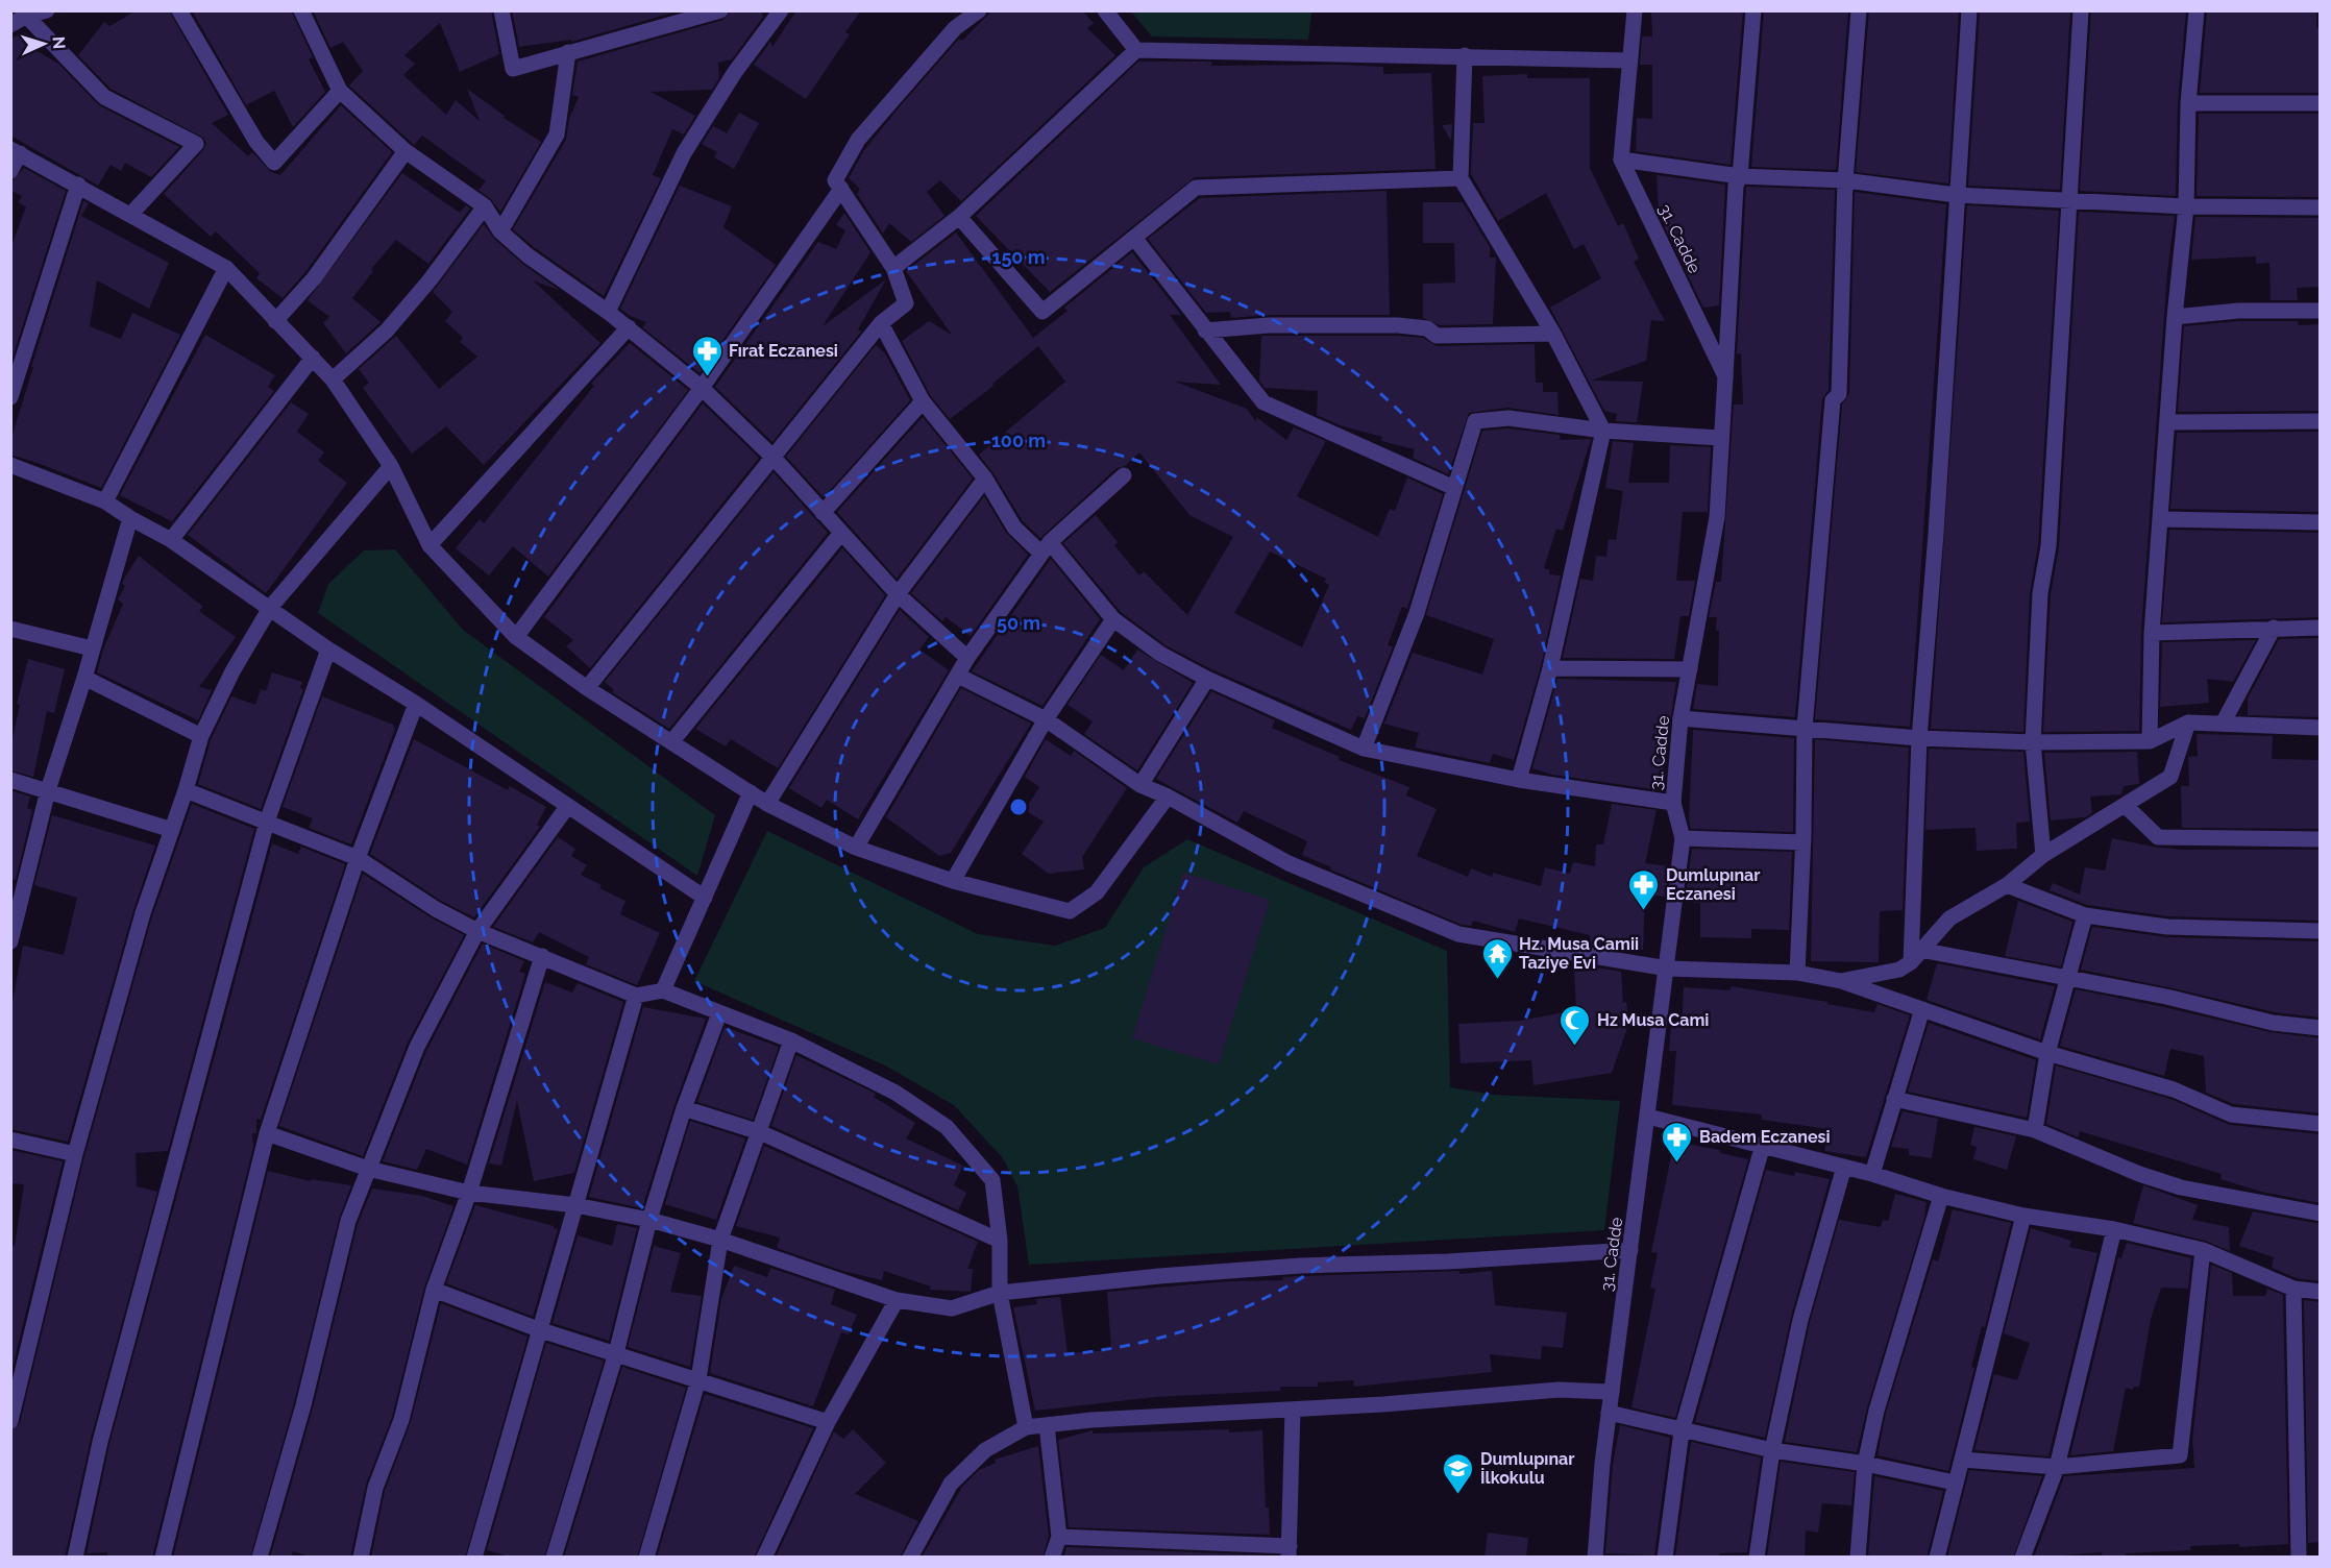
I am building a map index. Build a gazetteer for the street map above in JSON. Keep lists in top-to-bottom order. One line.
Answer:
{"streets":{"street":["31. Cadde"]},"places":{"pharmacy":["Fırat Eczanesi","Dumlupınar Eczanesi","Badem Eczanesi"],"temple":["Hz. Musa Camii Taziye Evi"],"mosque":["Hz Musa Cami"],"school or university":["Dumlupınar İlkokulu"]},"north":"right","rings":["150 m","100 m","50 m"]}
